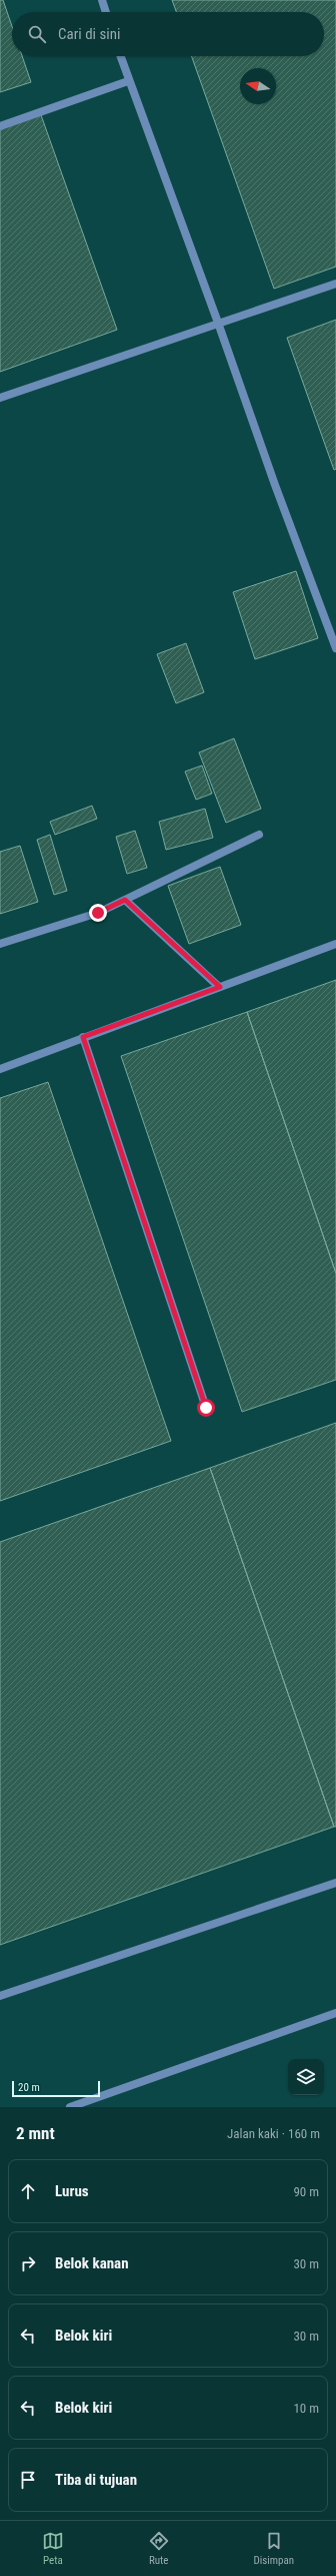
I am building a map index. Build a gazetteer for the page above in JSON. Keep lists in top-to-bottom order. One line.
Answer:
{"scale_bar":"20 m","north":"left","page":{"search":"Cari di sini","scale":"20 m","heading":["2 mnt","Jalan kaki · 160 m"],"list":[["Lurus","90 m"],["Belok kanan","30 m"],["Belok kiri","30 m"],["Belok kiri","10 m"],"Tiba di tujuan"],"nav":["Peta","Rute","Disimpan"]}}
